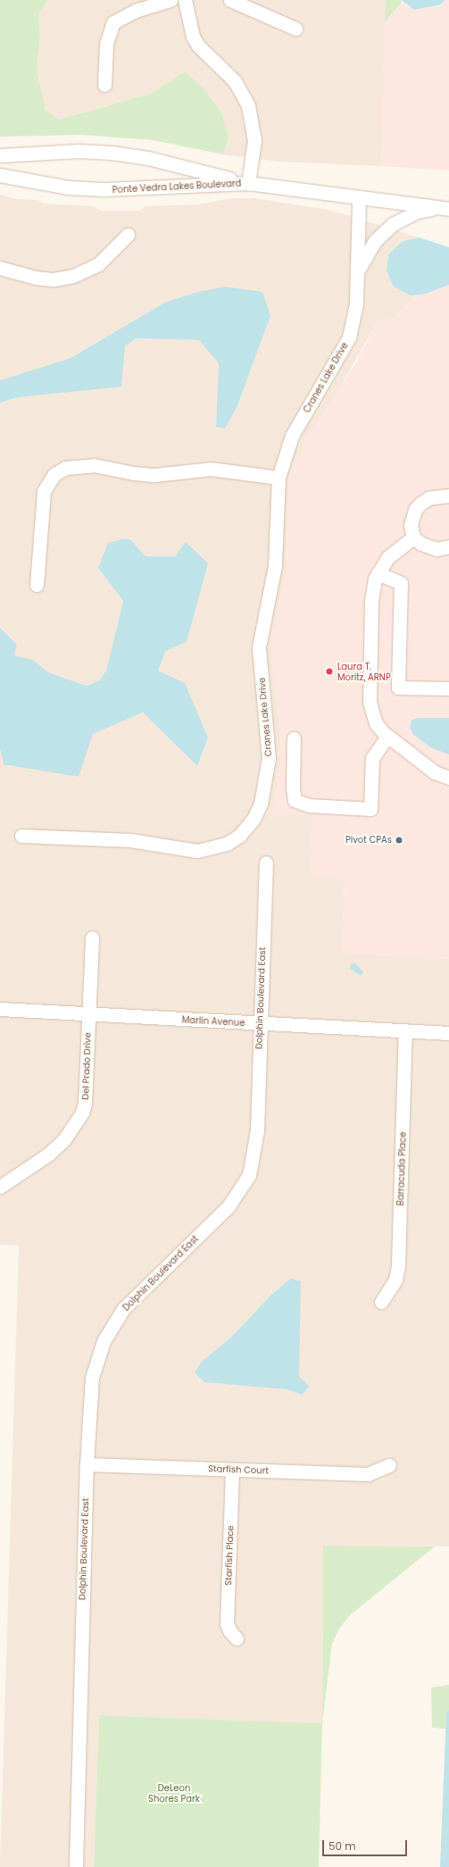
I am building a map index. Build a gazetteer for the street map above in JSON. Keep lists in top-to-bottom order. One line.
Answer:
{"streets":{"street":["Ponte Vedra Lakes Boulevard","Cranes Lake Drive","Dolphin Boulevard East","Marlin Avenue","Del Prado Drive","Barracuda Place","Starfish Court","Starfish Place"]},"crossings":[["Ponte Vedra Lakes Boulevard","Cranes Lake Drive"],["Dolphin Boulevard East","Marlin Avenue"],["Dolphin Boulevard East","Starfish Court"],["Marlin Avenue","Del Prado Drive"],["Marlin Avenue","Barracuda Place"],["Starfish Court","Starfish Place"]],"parks":["DeLeon Shores Park"],"places":["Laura T. Moritz, ARNP","Pivot CPAs"],"scale_bar":"50 m"}
